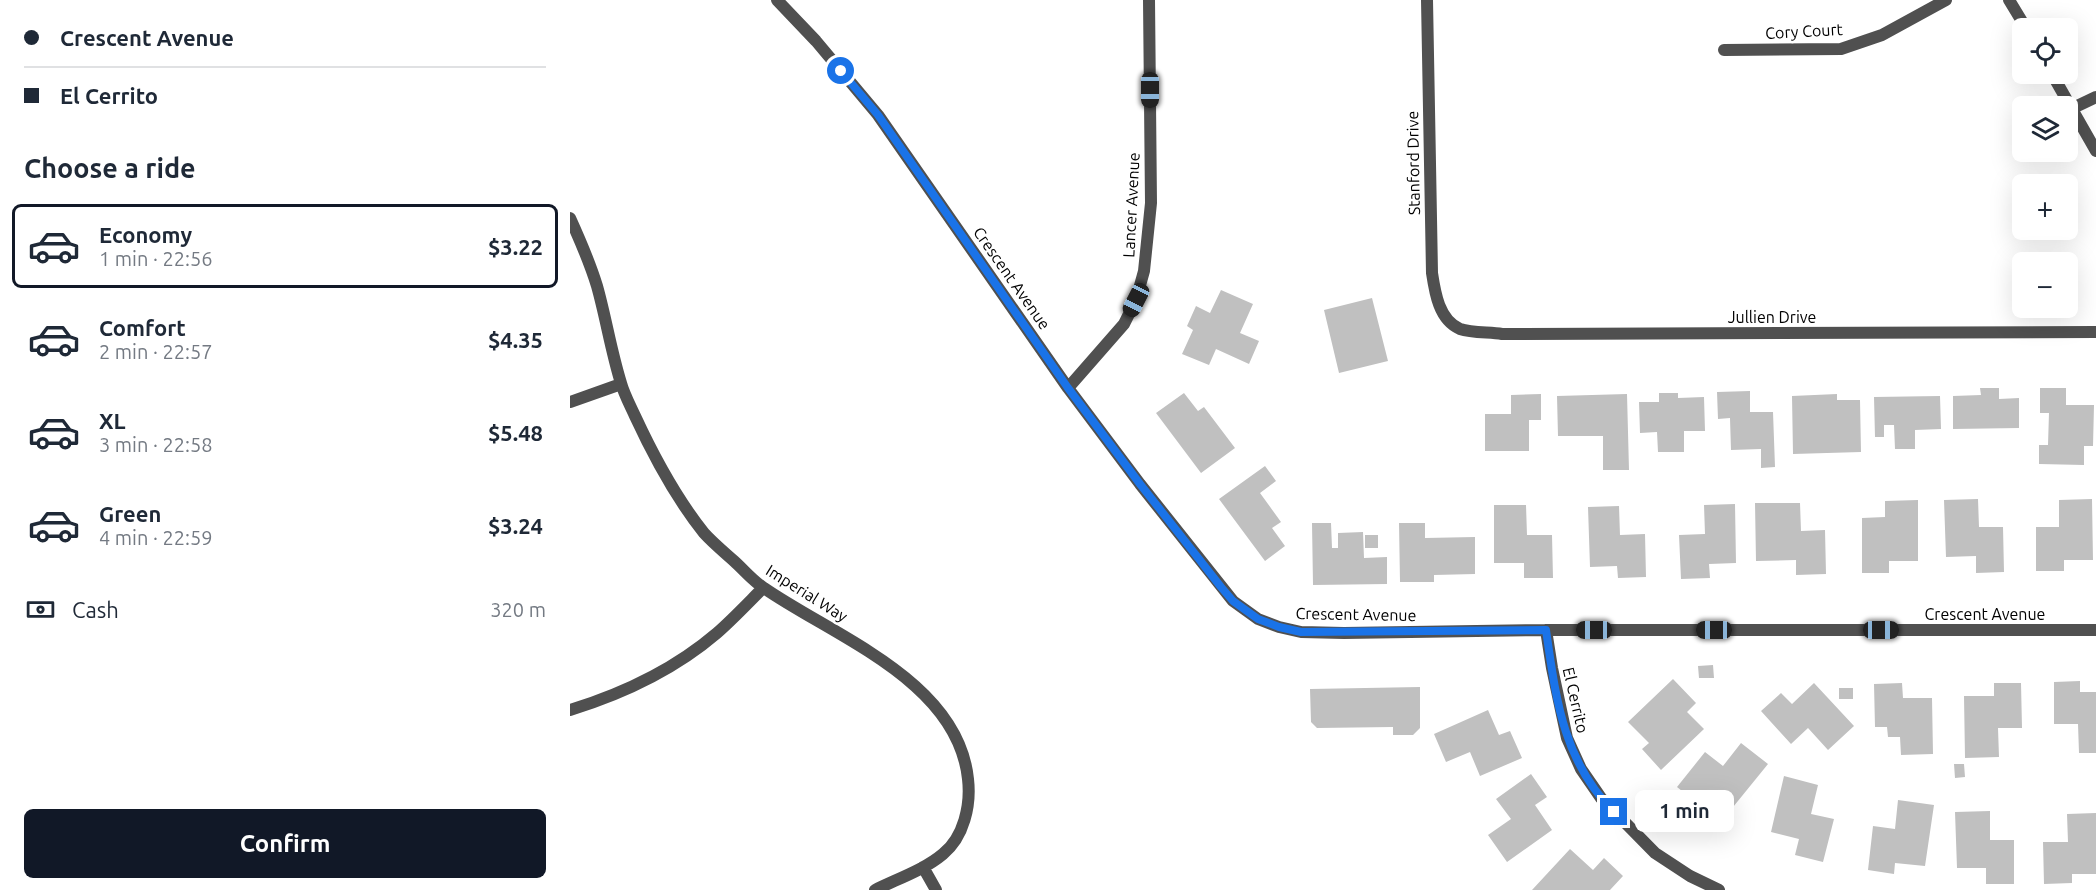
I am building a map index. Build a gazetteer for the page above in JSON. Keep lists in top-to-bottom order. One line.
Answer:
{"streets":{"street":["Cory Court","Stanford Drive","Lancer Avenue","Crescent Avenue","Jullien Drive","Imperial Way","El Cerrito"]},"crossings":[["Stanford Drive","Jullien Drive"],["Lancer Avenue","Crescent Avenue"],["Crescent Avenue","El Cerrito"]],"page":{"banner":["Crescent Avenue","El Cerrito"],"map_buttons":["+","−"],"heading":"Choose a ride","list":[{"name":"Economy","note":"1 min · 22:56","value":"$3.22"},{"name":"Comfort","note":"2 min · 22:57","value":"$4.35"},{"name":"XL","note":"3 min · 22:58","value":"$5.48"},{"name":"Green","note":"4 min · 22:59","value":"$3.24"}],"pay":["Cash","320 m"],"bubble":"1 min","buttons":"Confirm"}}
